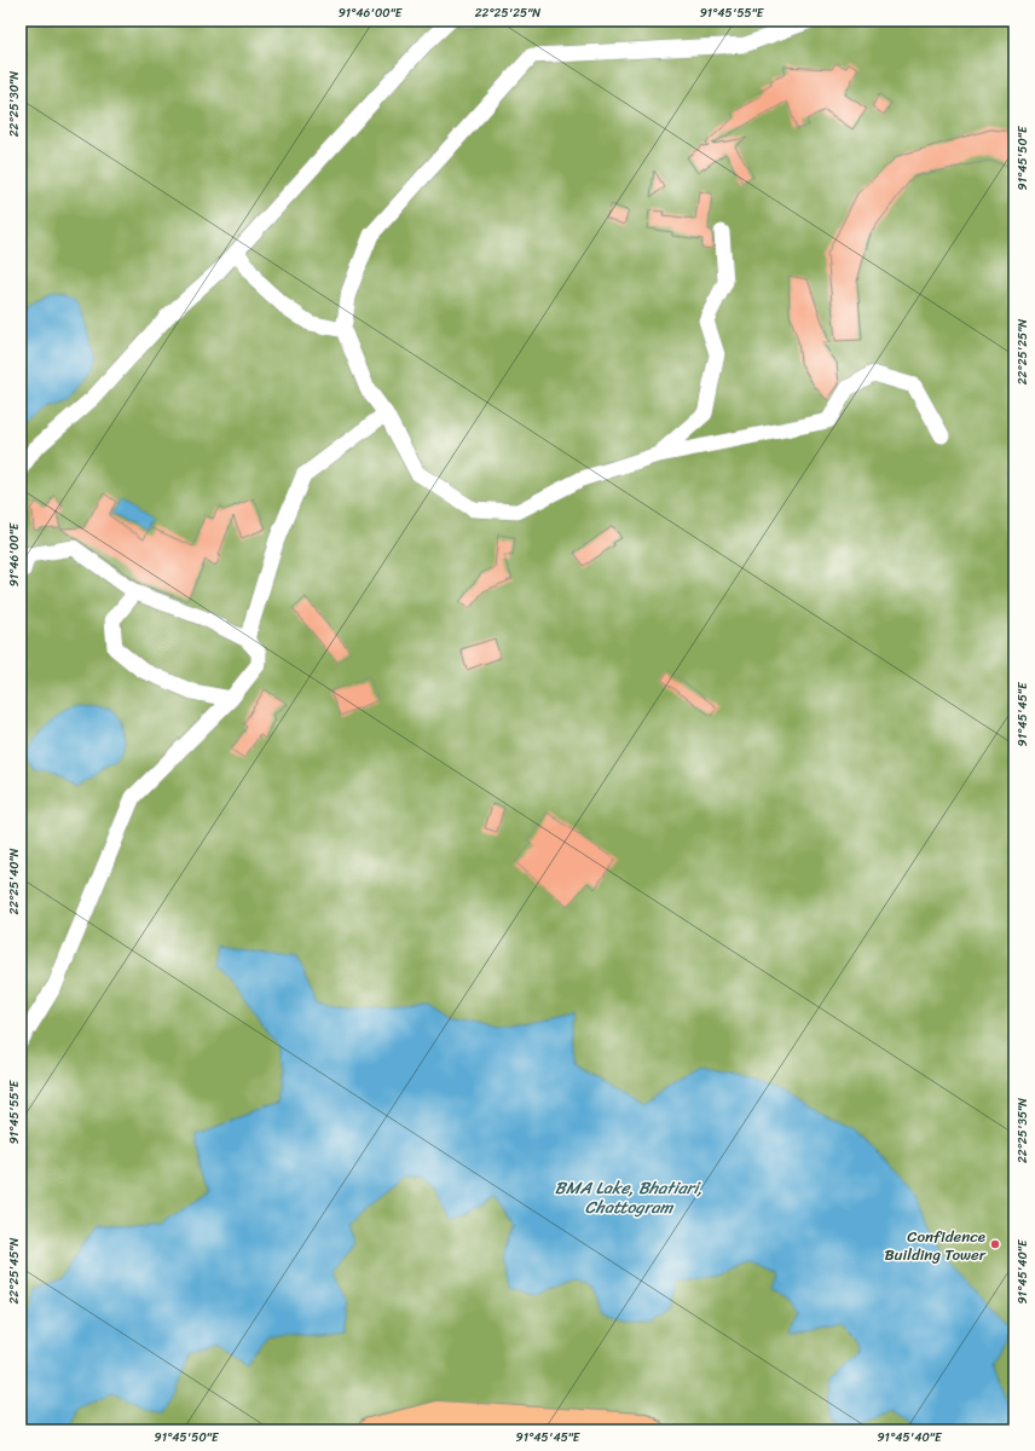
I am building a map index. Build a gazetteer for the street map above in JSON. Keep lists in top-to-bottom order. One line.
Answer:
{"water":["BMA Lake, Bhatiari, Chattogram"],"places":["Confidence Building Tower"],"coordinates":["91°46'00\"E","22°25'25\"N","91°45'55\"E","22°25'30\"N","91°45'50\"E","91°45'45\"E","22°25'40\"N","22°25'35\"N","22°25'45\"N","91°45'40\"E"]}
